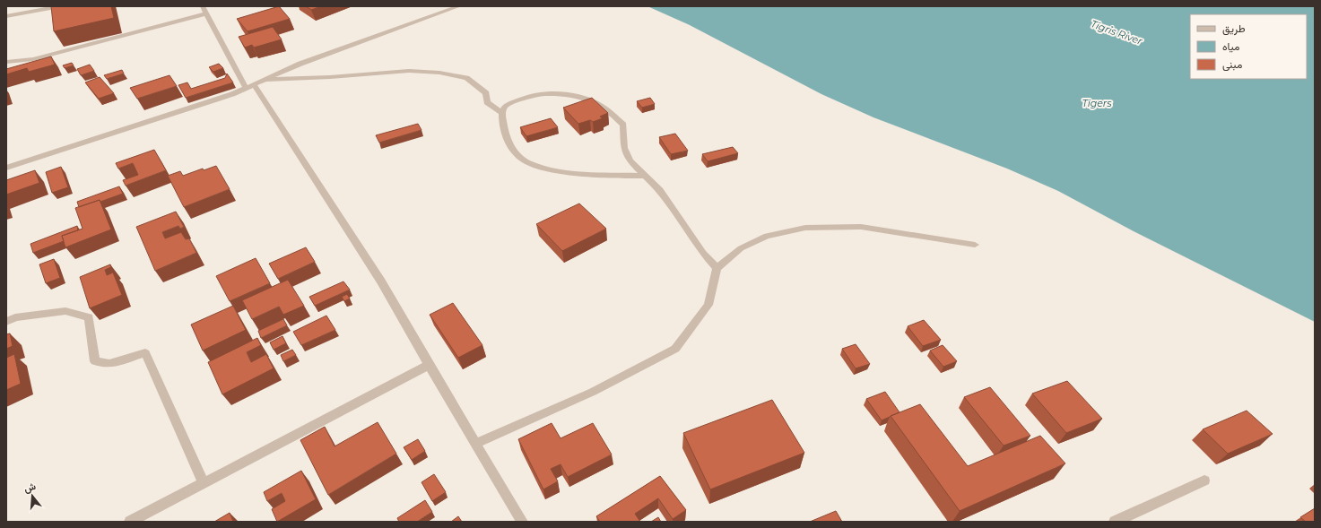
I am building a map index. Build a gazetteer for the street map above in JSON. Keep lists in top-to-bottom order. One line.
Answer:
{"water":["Tigris River","Tigers"],"legend":["طريق","مياه","مبنى"],"north":"top"}
